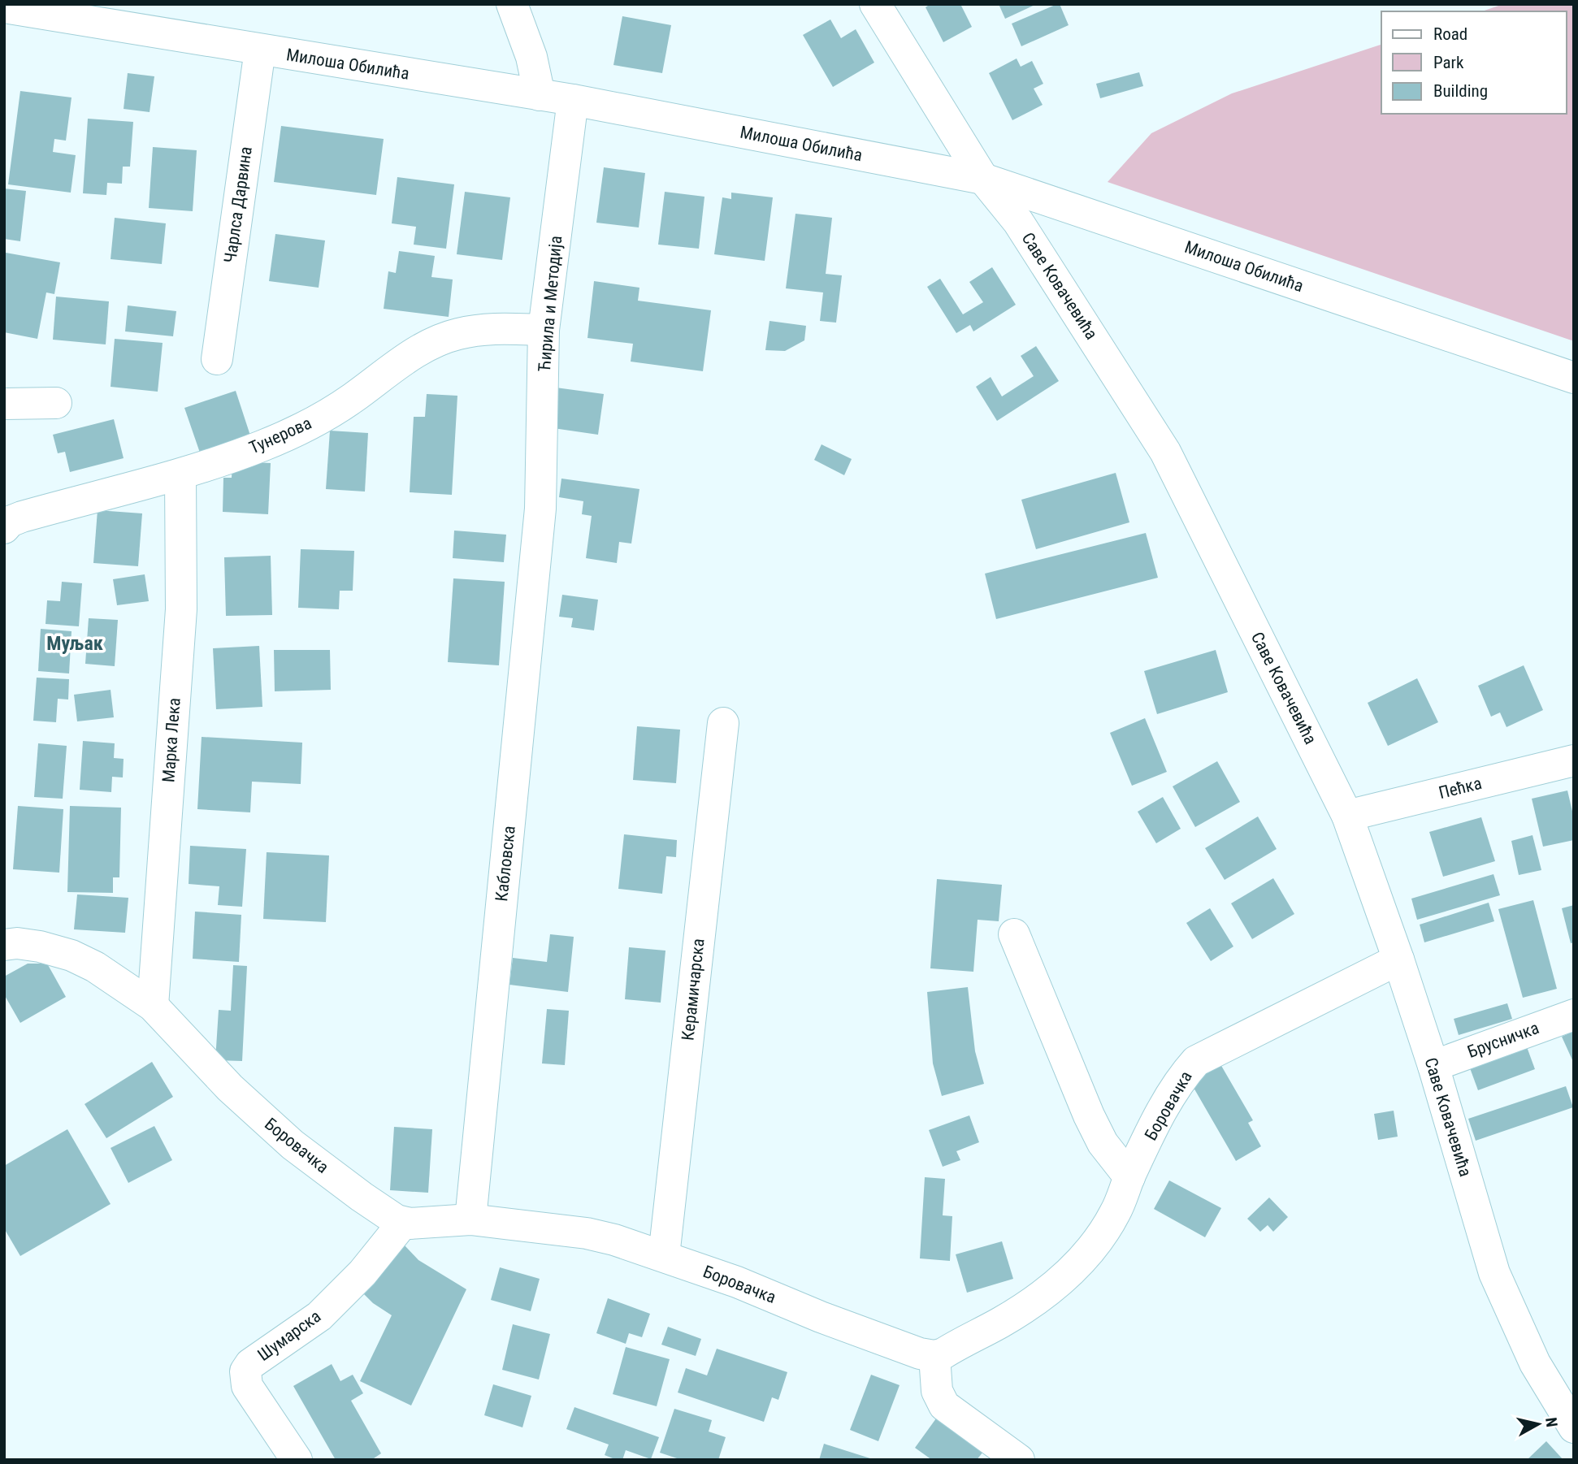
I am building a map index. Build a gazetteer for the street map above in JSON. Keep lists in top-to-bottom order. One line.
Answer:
{"streets":{"street":["Милоша Обилића","Чарлса Дарвина","Саве Ковачевића","Ћирила и Методија","Тунерова","Марка Лека","Пећка","Кабловска","Керамичарска","Брусничка","Боровачка","Шумарска"]},"crossings":[["Милоша Обилића","Чарлса Дарвина"],["Милоша Обилића","Саве Ковачевића"],["Милоша Обилића","Ћирила и Методија"],["Саве Ковачевића","Пећка"],["Саве Ковачевића","Брусничка"],["Саве Ковачевића","Боровачка"],["Ћирила и Методија","Тунерова"],["Ћирила и Методија","Кабловска"],["Тунерова","Марка Лека"],["Марка Лека","Боровачка"],["Кабловска","Боровачка"],["Керамичарска","Боровачка"],["Боровачка","Шумарска"]],"districts":["Муљак"],"legend":["Road","Park","Building"],"north":"right"}
